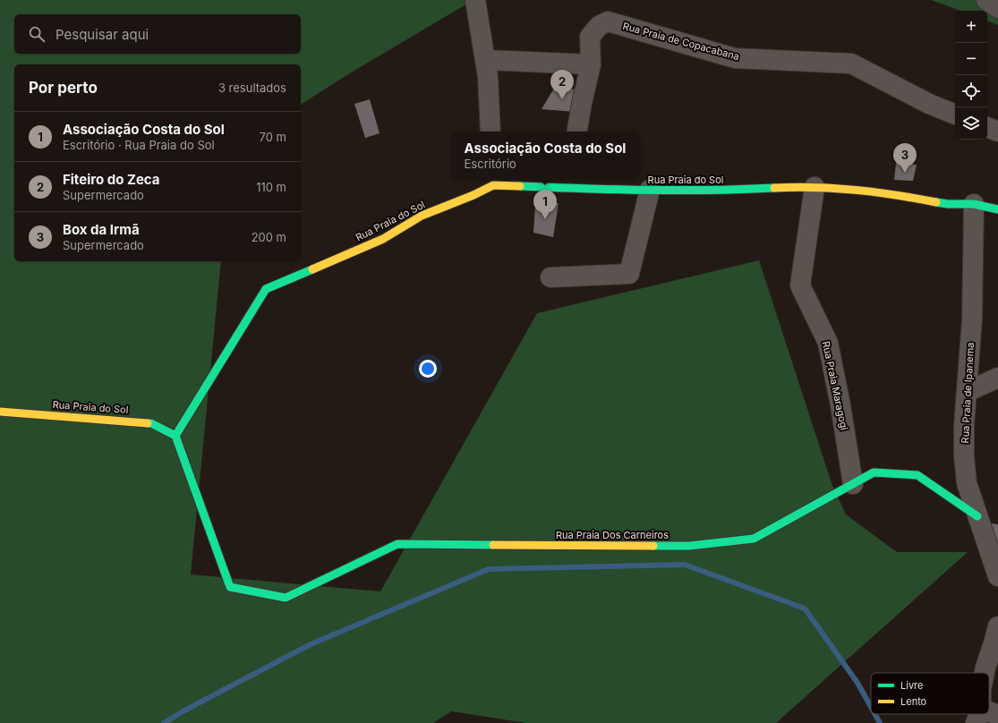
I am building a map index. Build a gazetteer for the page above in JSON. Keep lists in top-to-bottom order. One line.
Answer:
{"streets":{"street":["Rua Praia de Copacabana","Rua Praia do Sol","Rua Praia Maragogi","Rua Praia de Ipanema","Rua Praia Dos Carneiros"]},"crossings":[["Rua Praia do Sol","Rua Praia Maragogi"],["Rua Praia do Sol","Rua Praia de Ipanema"],["Rua Praia do Sol","Rua Praia Dos Carneiros"],["Rua Praia Maragogi","Rua Praia Dos Carneiros"],["Rua Praia de Ipanema","Rua Praia Dos Carneiros"]],"legend":["Livre","Lento"],"page":{"map_buttons":["+","−"],"search":"Pesquisar aqui","heading":["Por perto","3 resultados"],"pins":["2","3","1"],"list":[{"mark":"1","name":"Associação Costa do Sol","note":"Escritório · Rua Praia do Sol","value":"70 m"},{"mark":"2","name":"Fiteiro do Zeca","note":"Supermercado","value":"110 m"},{"mark":"3","name":"Box da Irmã","note":"Supermercado","value":"200 m"}],"popup":["Associação Costa do Sol","Escritório"]}}
